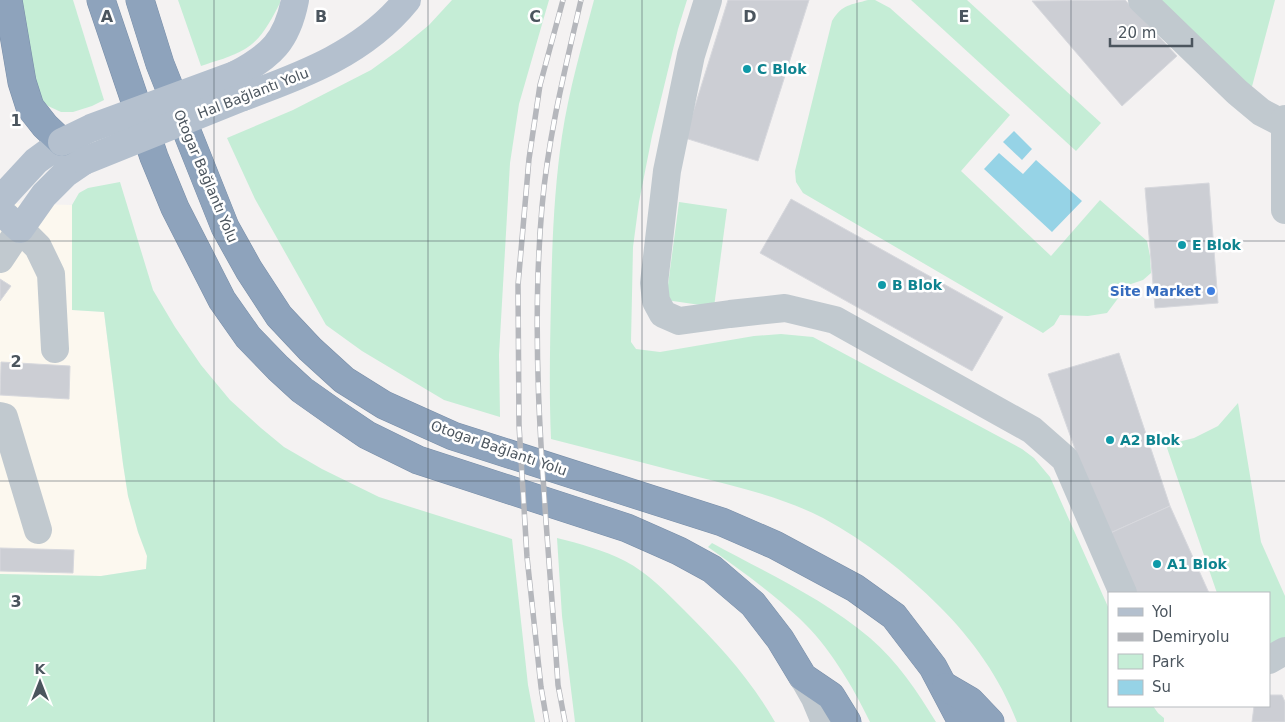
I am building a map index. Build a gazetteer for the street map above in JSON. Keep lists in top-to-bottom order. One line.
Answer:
{"streets":{"highway":["Otogar Bağlantı Yolu"],"main road":["Hal Bağlantı Yolu"]},"places":["C Blok","E Blok","B Blok","Site Market","A2 Blok","A1 Blok"],"legend":["Yol","Demiryolu","Park","Su"],"scale_bar":"20 m","north":"top","grid":{"columns":["A","B","C","D","E"],"rows":["1","2","3"]}}
